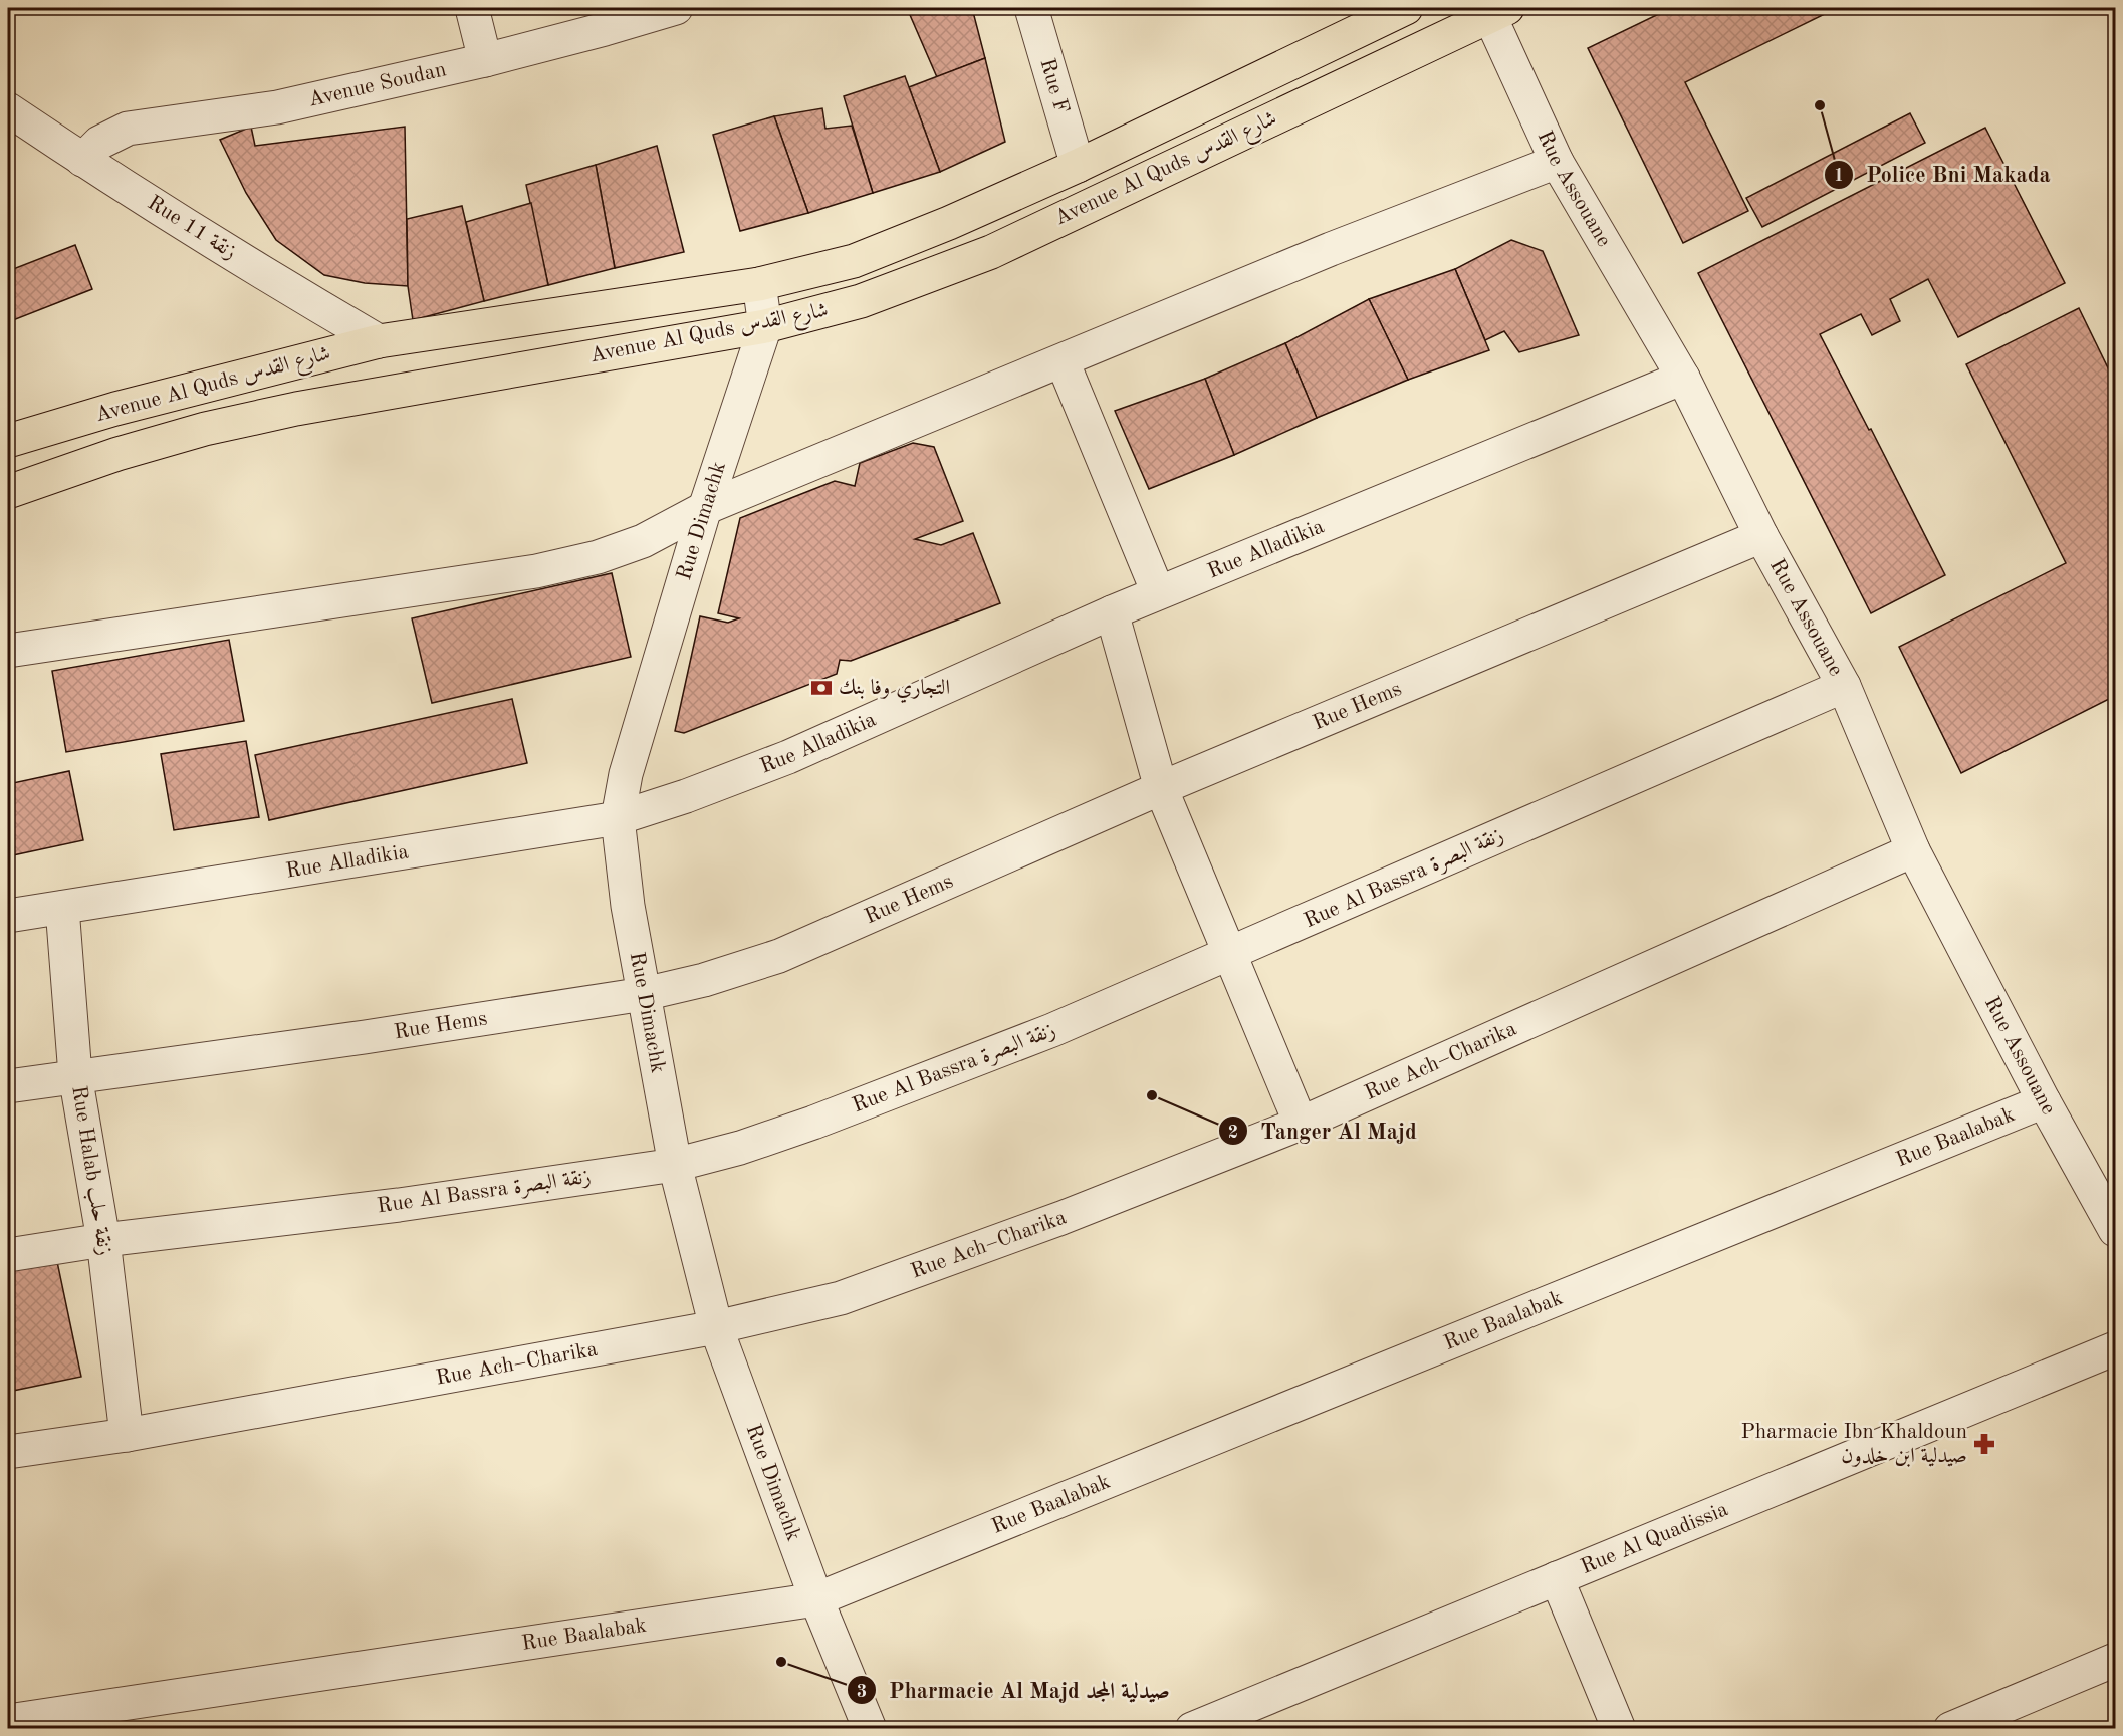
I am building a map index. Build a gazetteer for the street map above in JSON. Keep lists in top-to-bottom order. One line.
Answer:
{"streets":{"main road":["Avenue Al Quds شارع القدس"],"street":["Avenue Soudan","Rue F","Rue Assouane","Rue 11 زنقة","Rue Dimachk","Rue Alladikia","Rue Hems","Rue Al Bassra زنقة البصرة","Rue Ach–Charika","Rue Baalabak","Rue Halab زنقة حلب","Rue Al Quadissia"]},"crossings":[["Avenue Soudan","Rue 11 زنقة"],["Rue F","Avenue Al Quds شارع القدس"],["Avenue Al Quds شارع القدس","Rue Assouane"],["Avenue Al Quds شارع القدس","Rue 11 زنقة"],["Avenue Al Quds شارع القدس","Rue Dimachk"],["Rue Assouane","Rue Alladikia"],["Rue Assouane","Rue Hems"],["Rue Assouane","Rue Al Bassra زنقة البصرة"],["Rue Assouane","Rue Ach–Charika"],["Rue Assouane","Rue Baalabak"],["Rue Dimachk","Rue Alladikia"],["Rue Dimachk","Rue Hems"],["Rue Dimachk","Rue Al Bassra زنقة البصرة"],["Rue Dimachk","Rue Ach–Charika"],["Rue Dimachk","Rue Baalabak"],["Rue Alladikia","Rue Halab زنقة حلب"],["Rue Hems","Rue Halab زنقة حلب"],["Rue Al Bassra زنقة البصرة","Rue Halab زنقة حلب"],["Rue Ach–Charika","Rue Halab زنقة حلب"]],"places":{"other":["Police Bni Makada","Tanger Al Majd","Pharmacie Al Majd صيدلية المجد"],"bank":["التجاري وفا بنك"],"pharmacy":["Pharmacie Ibn Khaldoun صيدلية ابن خلدون"]}}
